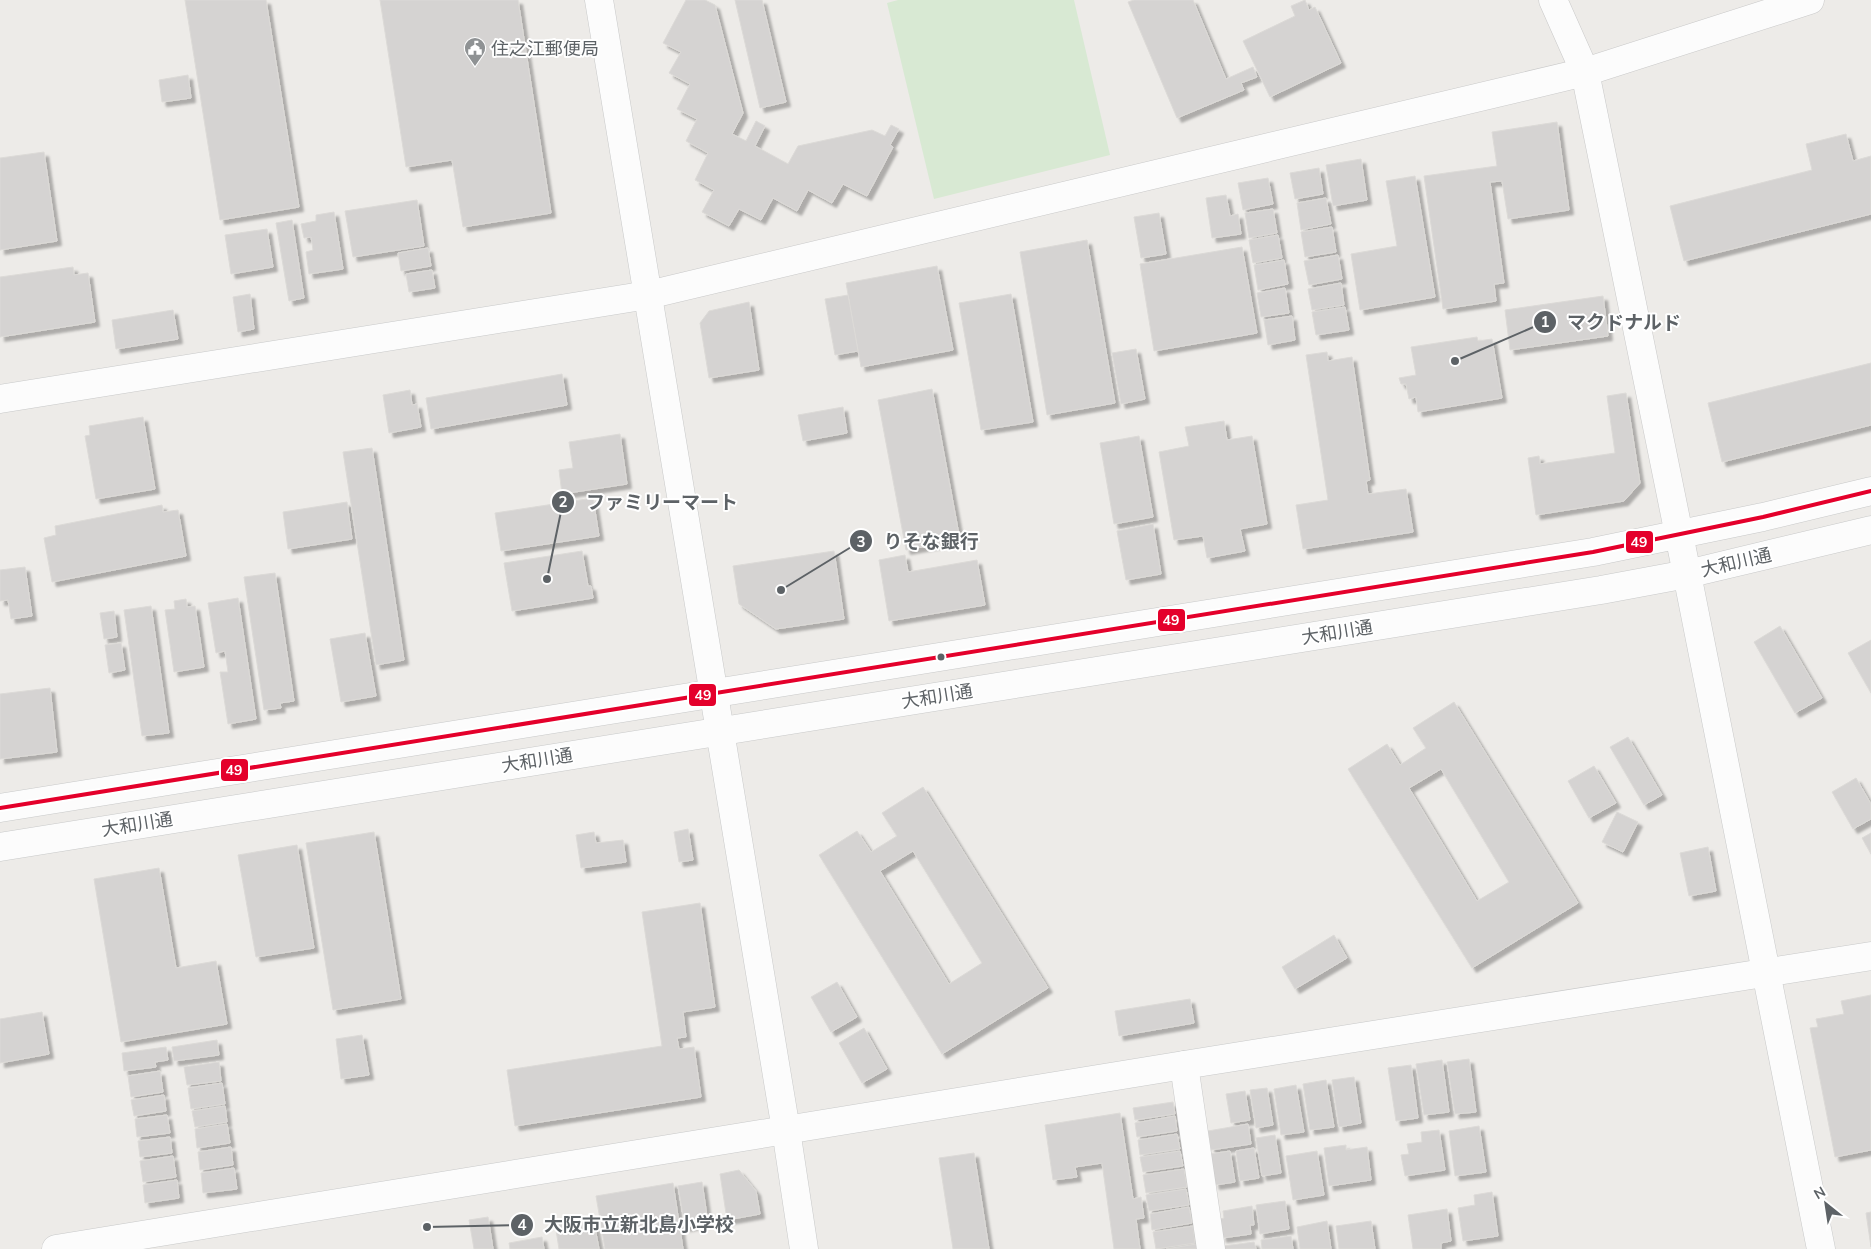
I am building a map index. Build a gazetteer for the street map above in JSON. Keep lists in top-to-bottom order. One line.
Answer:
{"streets":{"street":["大和川通"]},"places":{"public building":["住之江郵便局"],"other":["マクドナルド","ファミリーマート","りそな銀行","大阪市立新北島小学校"]},"lines":["transit line 49"],"north":"top left"}
